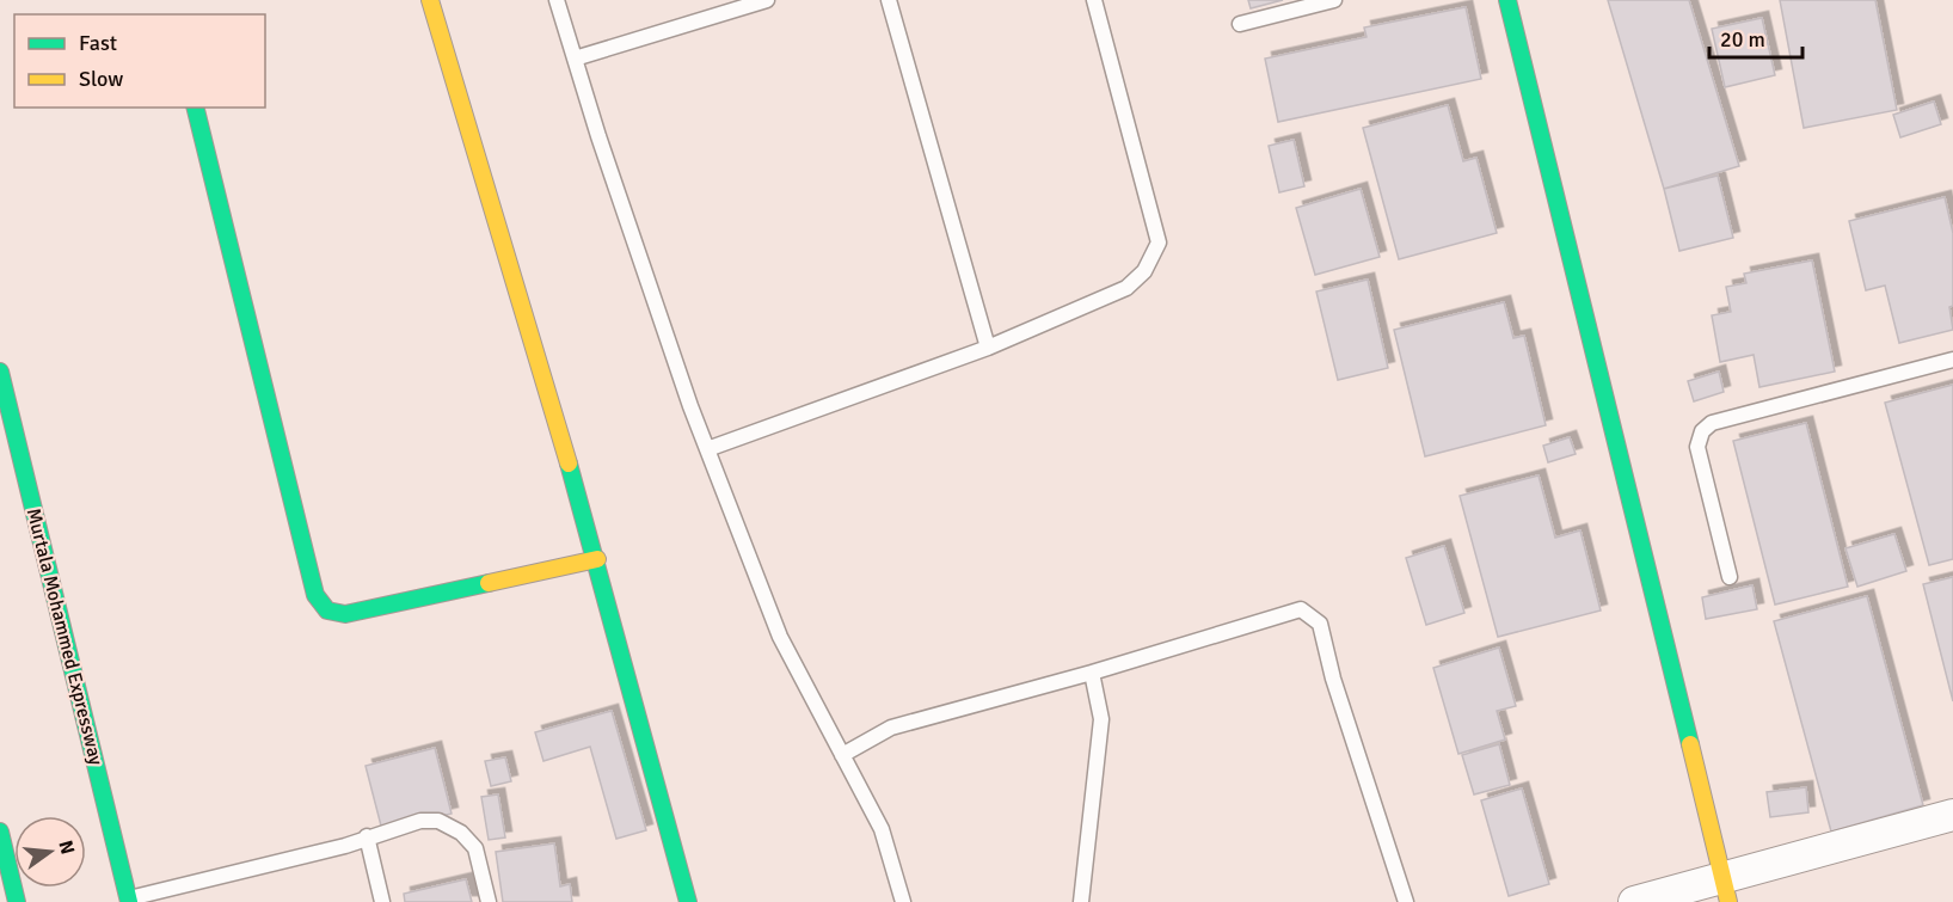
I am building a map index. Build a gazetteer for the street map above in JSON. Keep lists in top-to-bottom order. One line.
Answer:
{"streets":{"main road":["Murtala Mohammed Expressway"]},"legend":["Fast","Slow"],"scale_bar":"20 m","north":"right"}
